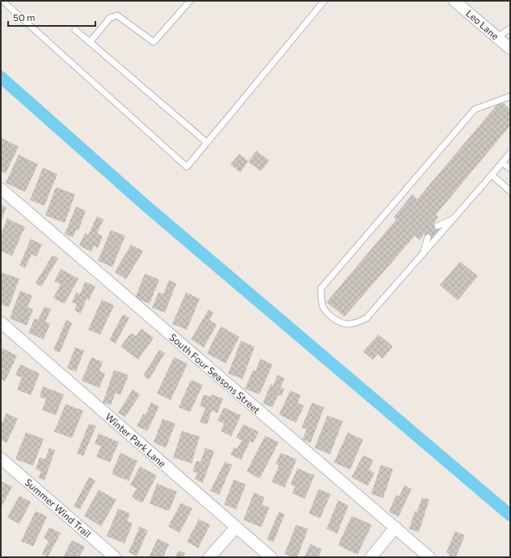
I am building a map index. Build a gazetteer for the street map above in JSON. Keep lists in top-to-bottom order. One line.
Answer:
{"streets":{"street":["Leo Lane","South Four Seasons Street","Winter Park Lane","Summer Wind Trail"]},"scale_bar":"50 m"}
